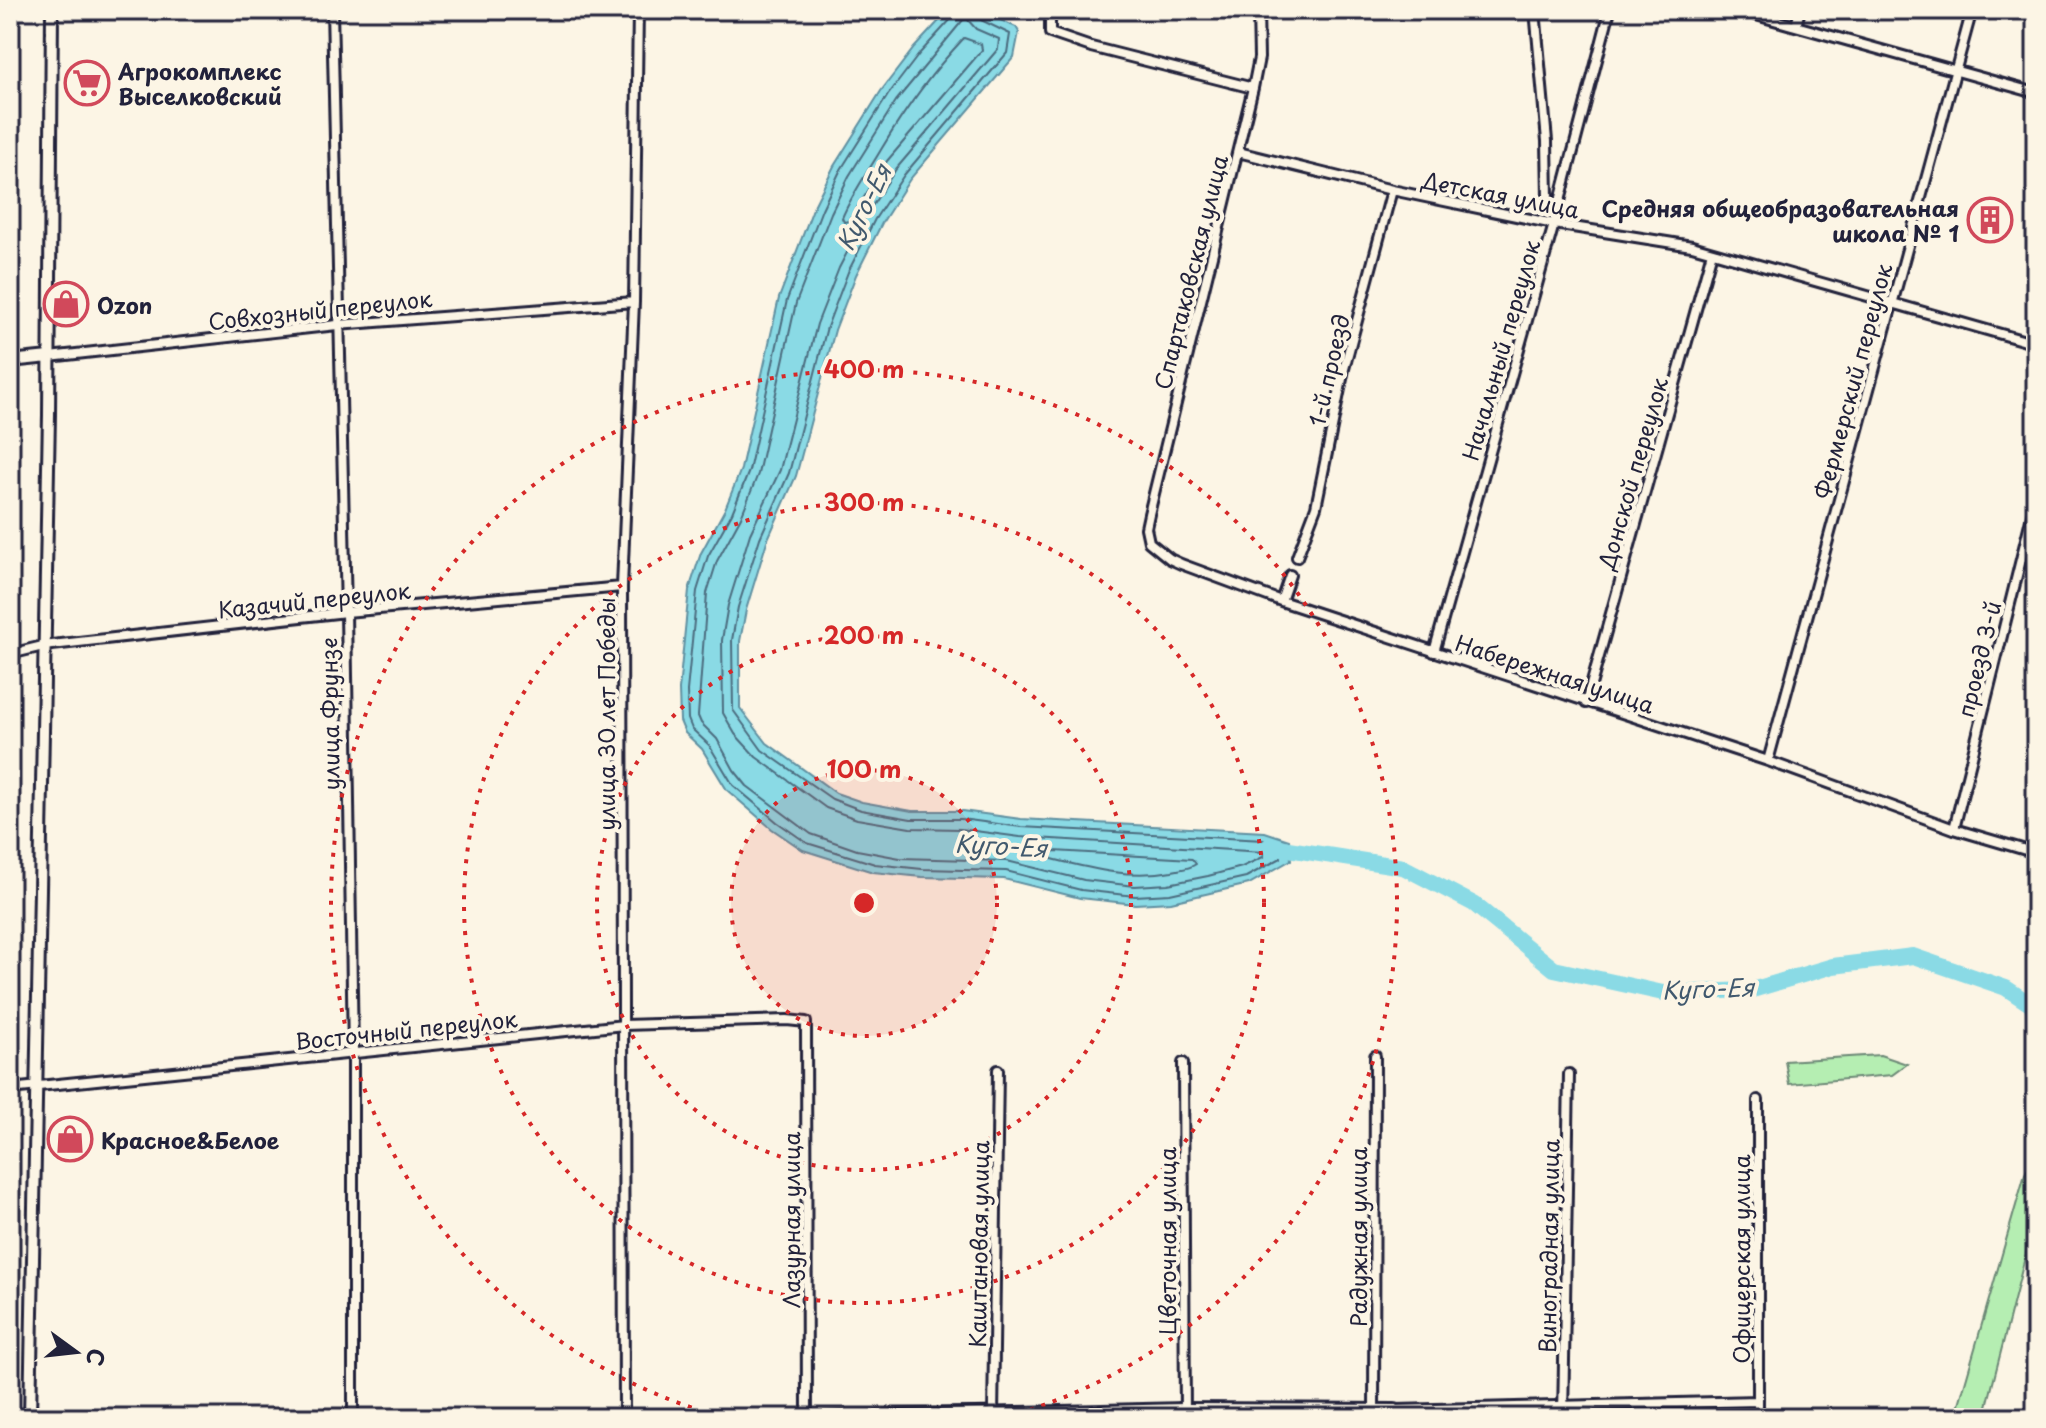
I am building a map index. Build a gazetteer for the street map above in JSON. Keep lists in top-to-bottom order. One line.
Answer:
{"streets":{"street":["Детская улица","Спартаковская улица","Совхозный переулок","Начальный переулок","1-й проезд","Фермерский переулок","Донской переулок","Казачий переулок","проезд 3-й","Набережная улица","улица Фрунзе","улица 30 лет Победы","Восточный переулок","Лазурная улица","Радужная улица","Цветочная улица","Каштановая улица","Виноградная улица","Офицерская улица"]},"crossings":[["Детская улица","Спартаковская улица"],["Детская улица","Начальный переулок"],["Детская улица","1-й проезд"],["Детская улица","Фермерский переулок"],["Детская улица","Донской переулок"],["Спартаковская улица","Набережная улица"],["Совхозный переулок","улица Фрунзе"],["Совхозный переулок","улица 30 лет Победы"],["Начальный переулок","Набережная улица"],["Фермерский переулок","Набережная улица"],["Донской переулок","Набережная улица"],["Казачий переулок","улица Фрунзе"],["Казачий переулок","улица 30 лет Победы"],["проезд 3-й","Набережная улица"],["улица Фрунзе","Восточный переулок"],["улица 30 лет Победы","Восточный переулок"],["Восточный переулок","Лазурная улица"]],"water":["Куго-Ея"],"places":{"supermarket":["Агрокомплекс Выселковский"],"building":["Средняя общеобразовательная школа № 1"],"shop":["Ozon","Красное&Белое"]},"north":"right","rings":["400 m","300 m","200 m","100 m"]}
